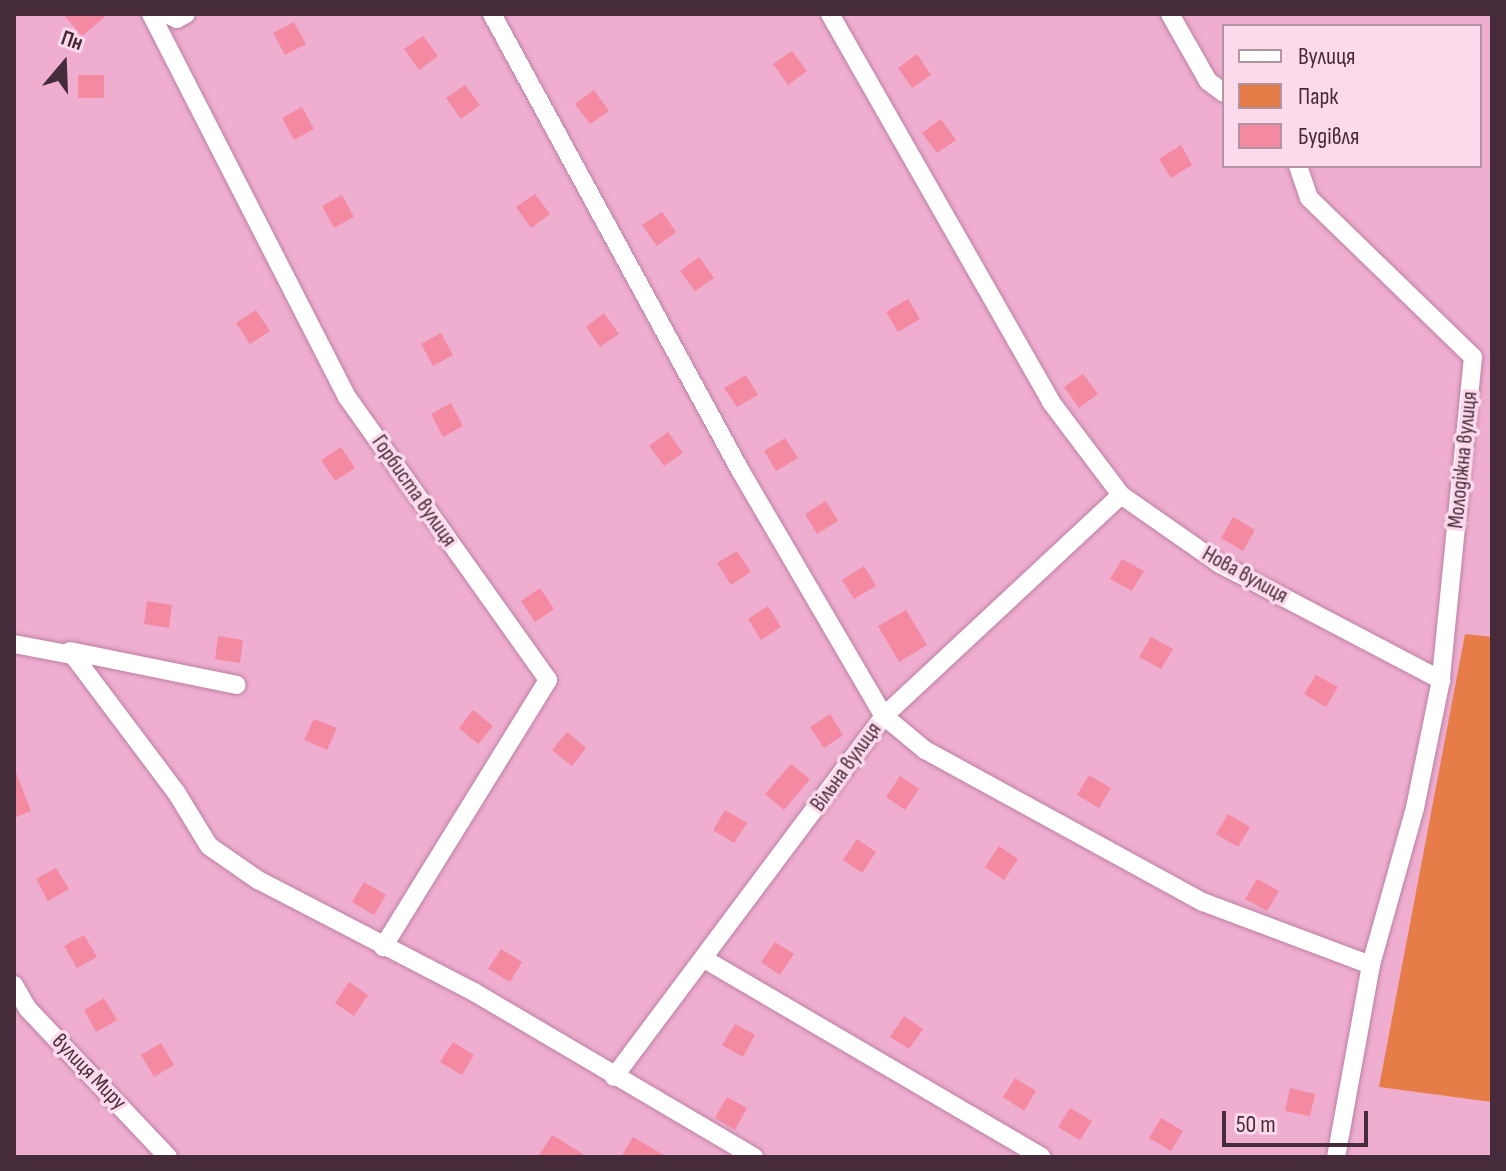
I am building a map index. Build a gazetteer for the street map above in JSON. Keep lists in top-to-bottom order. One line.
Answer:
{"streets":{"street":["Молодіжна вулиця","Горбиста вулиця","Нова вулиця","Вільна вулиця","вулиця Миру"]},"crossings":[["Молодіжна вулиця","Нова вулиця"],["Нова вулиця","Вільна вулиця"]],"legend":["Вулиця","Парк","Будівля"],"scale_bar":"50 m","north":"top"}
